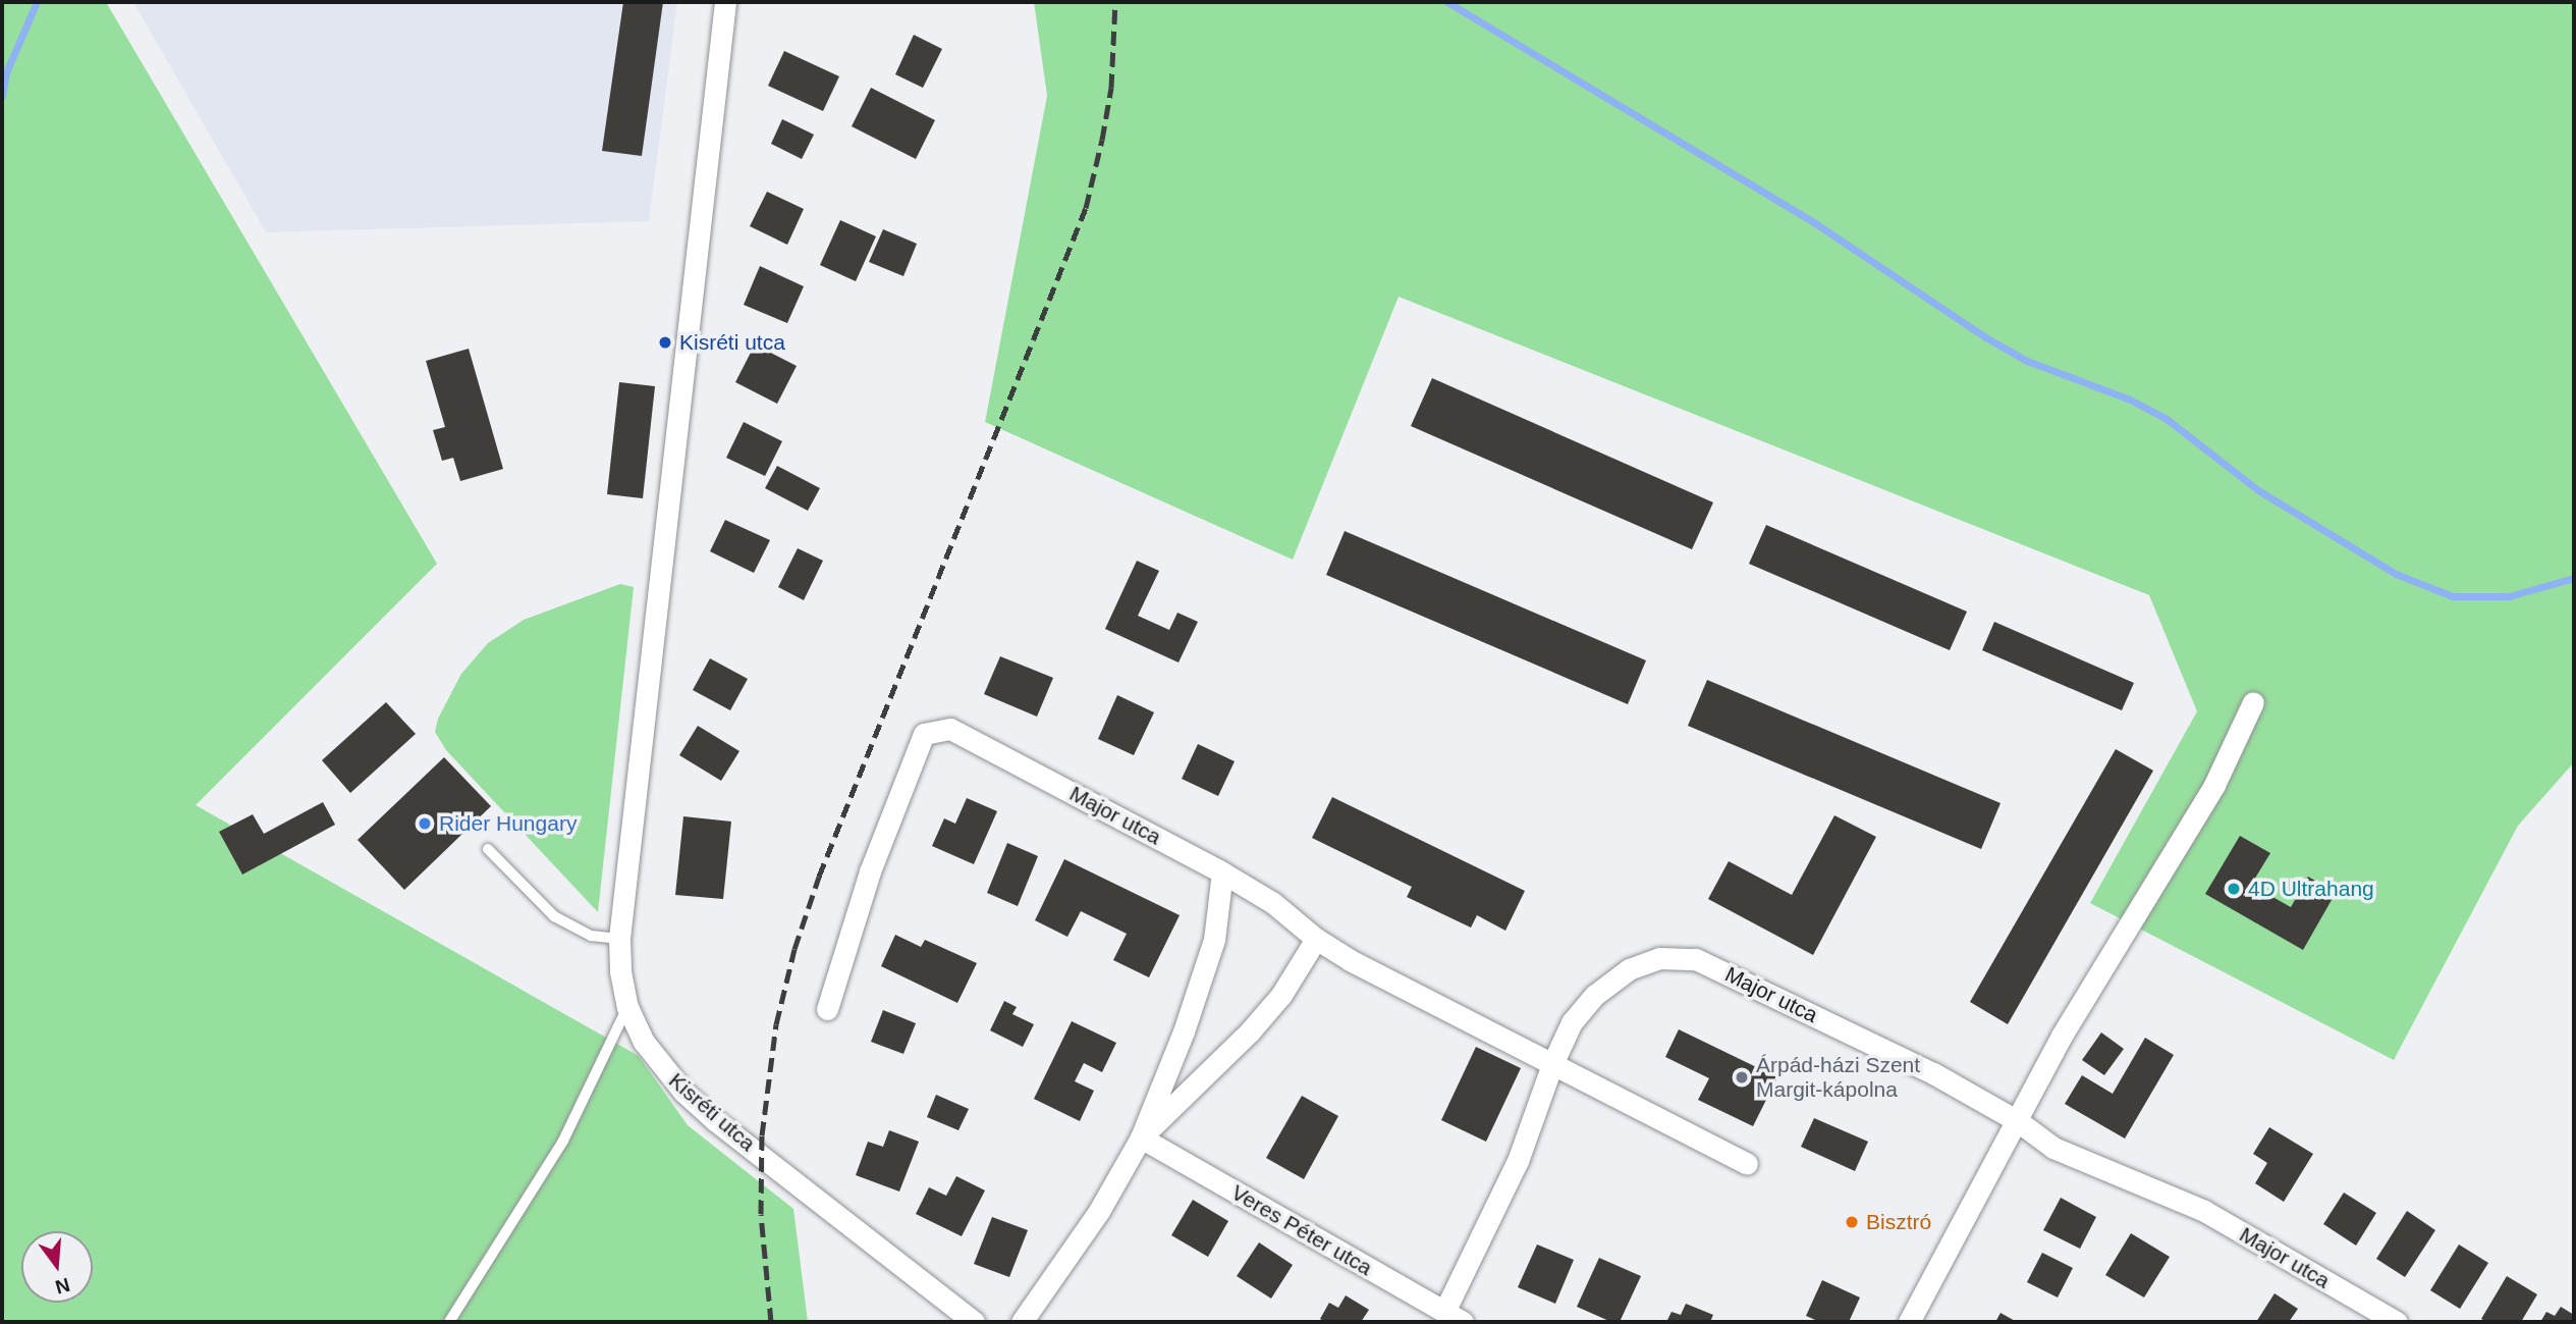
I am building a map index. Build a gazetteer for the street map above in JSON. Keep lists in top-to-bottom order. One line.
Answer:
{"streets":{"street":["Major utca","Kisréti utca","Veres Péter utca"]},"places":["Kisréti utca","Rider Hungary","4D Ultrahang","Árpád-házi Szent Margit-kápolna","Bisztró"],"north":"bottom"}
